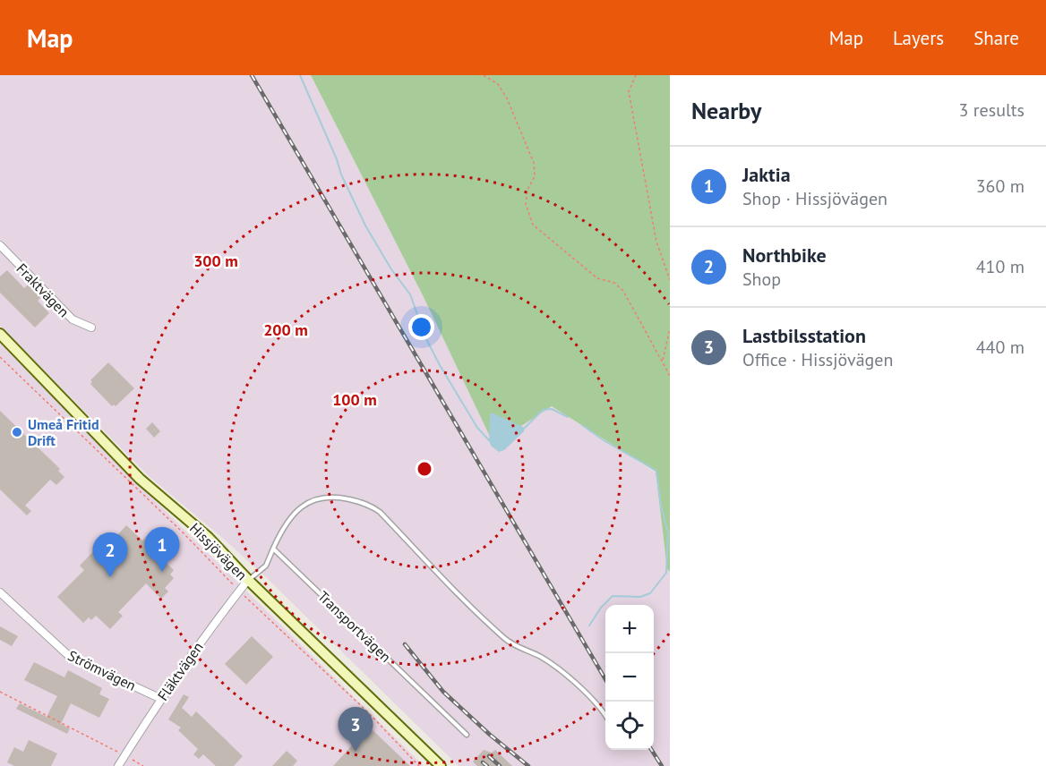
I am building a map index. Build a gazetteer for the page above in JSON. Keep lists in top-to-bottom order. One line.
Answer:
{"streets":{"main road":["Hissjövägen"],"street":["Fraktvägen","Strömvägen","Fläktvägen"],"lane":["Transportvägen"]},"crossings":[["Hissjövägen","Fläktvägen"],["Strömvägen","Fläktvägen"]],"places":["Umeå Fritid Drift"],"page":{"header":"Map","nav":["Map","Layers","Share"],"heading":["Nearby","3 results"],"list":[{"mark":"1","name":"Jaktia","note":"Shop · Hissjövägen","value":"360 m"},{"mark":"2","name":"Northbike","note":"Shop","value":"410 m"},{"mark":"3","name":"Lastbilsstation","note":"Office · Hissjövägen","value":"440 m"}],"pins":["1","2","3"],"map_buttons":["+","−"]},"rings":["300 m","200 m","100 m"]}
